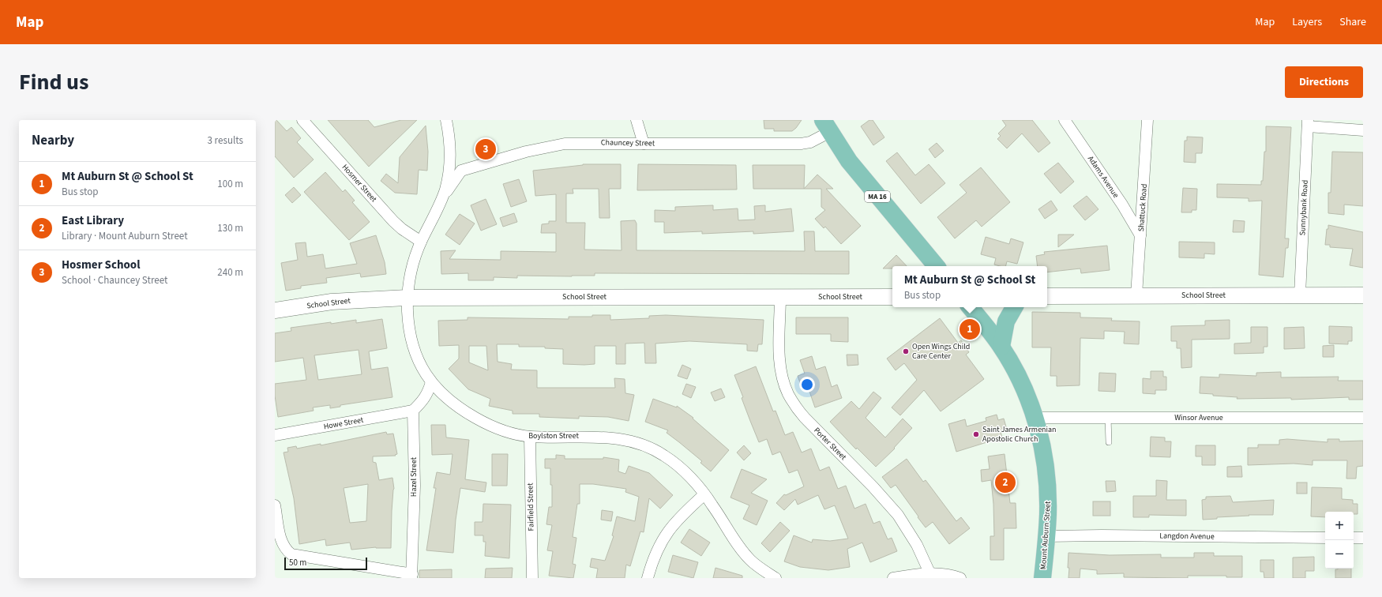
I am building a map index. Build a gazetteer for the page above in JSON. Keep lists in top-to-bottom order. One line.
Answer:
{"streets":{"main road":["MA 16","Mount Auburn Street"],"street":["Chauncey Street","Adams Avenue","Hosmer Street","Shattuck Road","Sunnybank Road","School Street","Winsor Avenue","Howe Street","Boylston Street","Porter Street","Hazel Street","Fairfield Street","Langdon Avenue"]},"crossings":[["Chauncey Street","MA 16"],["Chauncey Street","Boylston Street"],["Adams Avenue","Shattuck Road"],["Hosmer Street","Boylston Street"],["Shattuck Road","School Street"],["Sunnybank Road","School Street"],["School Street","Boylston Street"],["School Street","Porter Street"],["Winsor Avenue","Mount Auburn Street"],["Howe Street","Hazel Street"],["Boylston Street","Fairfield Street"],["Mount Auburn Street","Langdon Avenue"]],"places":["Open Wings Child Care Center","Saint James Armenian Apostolic Church"],"scale_bar":"50 m","page":{"header":"Map","nav":["Map","Layers","Share"],"title":"Find us","buttons":"Directions","heading":["Nearby","3 results"],"pins":["3","1","2"],"list":[{"mark":"1","name":"Mt Auburn St @ School St","note":"Bus stop","value":"100 m"},{"mark":"2","name":"East Library","note":"Library · Mount Auburn Street","value":"130 m"},{"mark":"3","name":"Hosmer School","note":"School · Chauncey Street","value":"240 m"}],"popup":["Mt Auburn St @ School St","Bus stop"],"map_buttons":["+","−"],"scale":"50 m"}}
